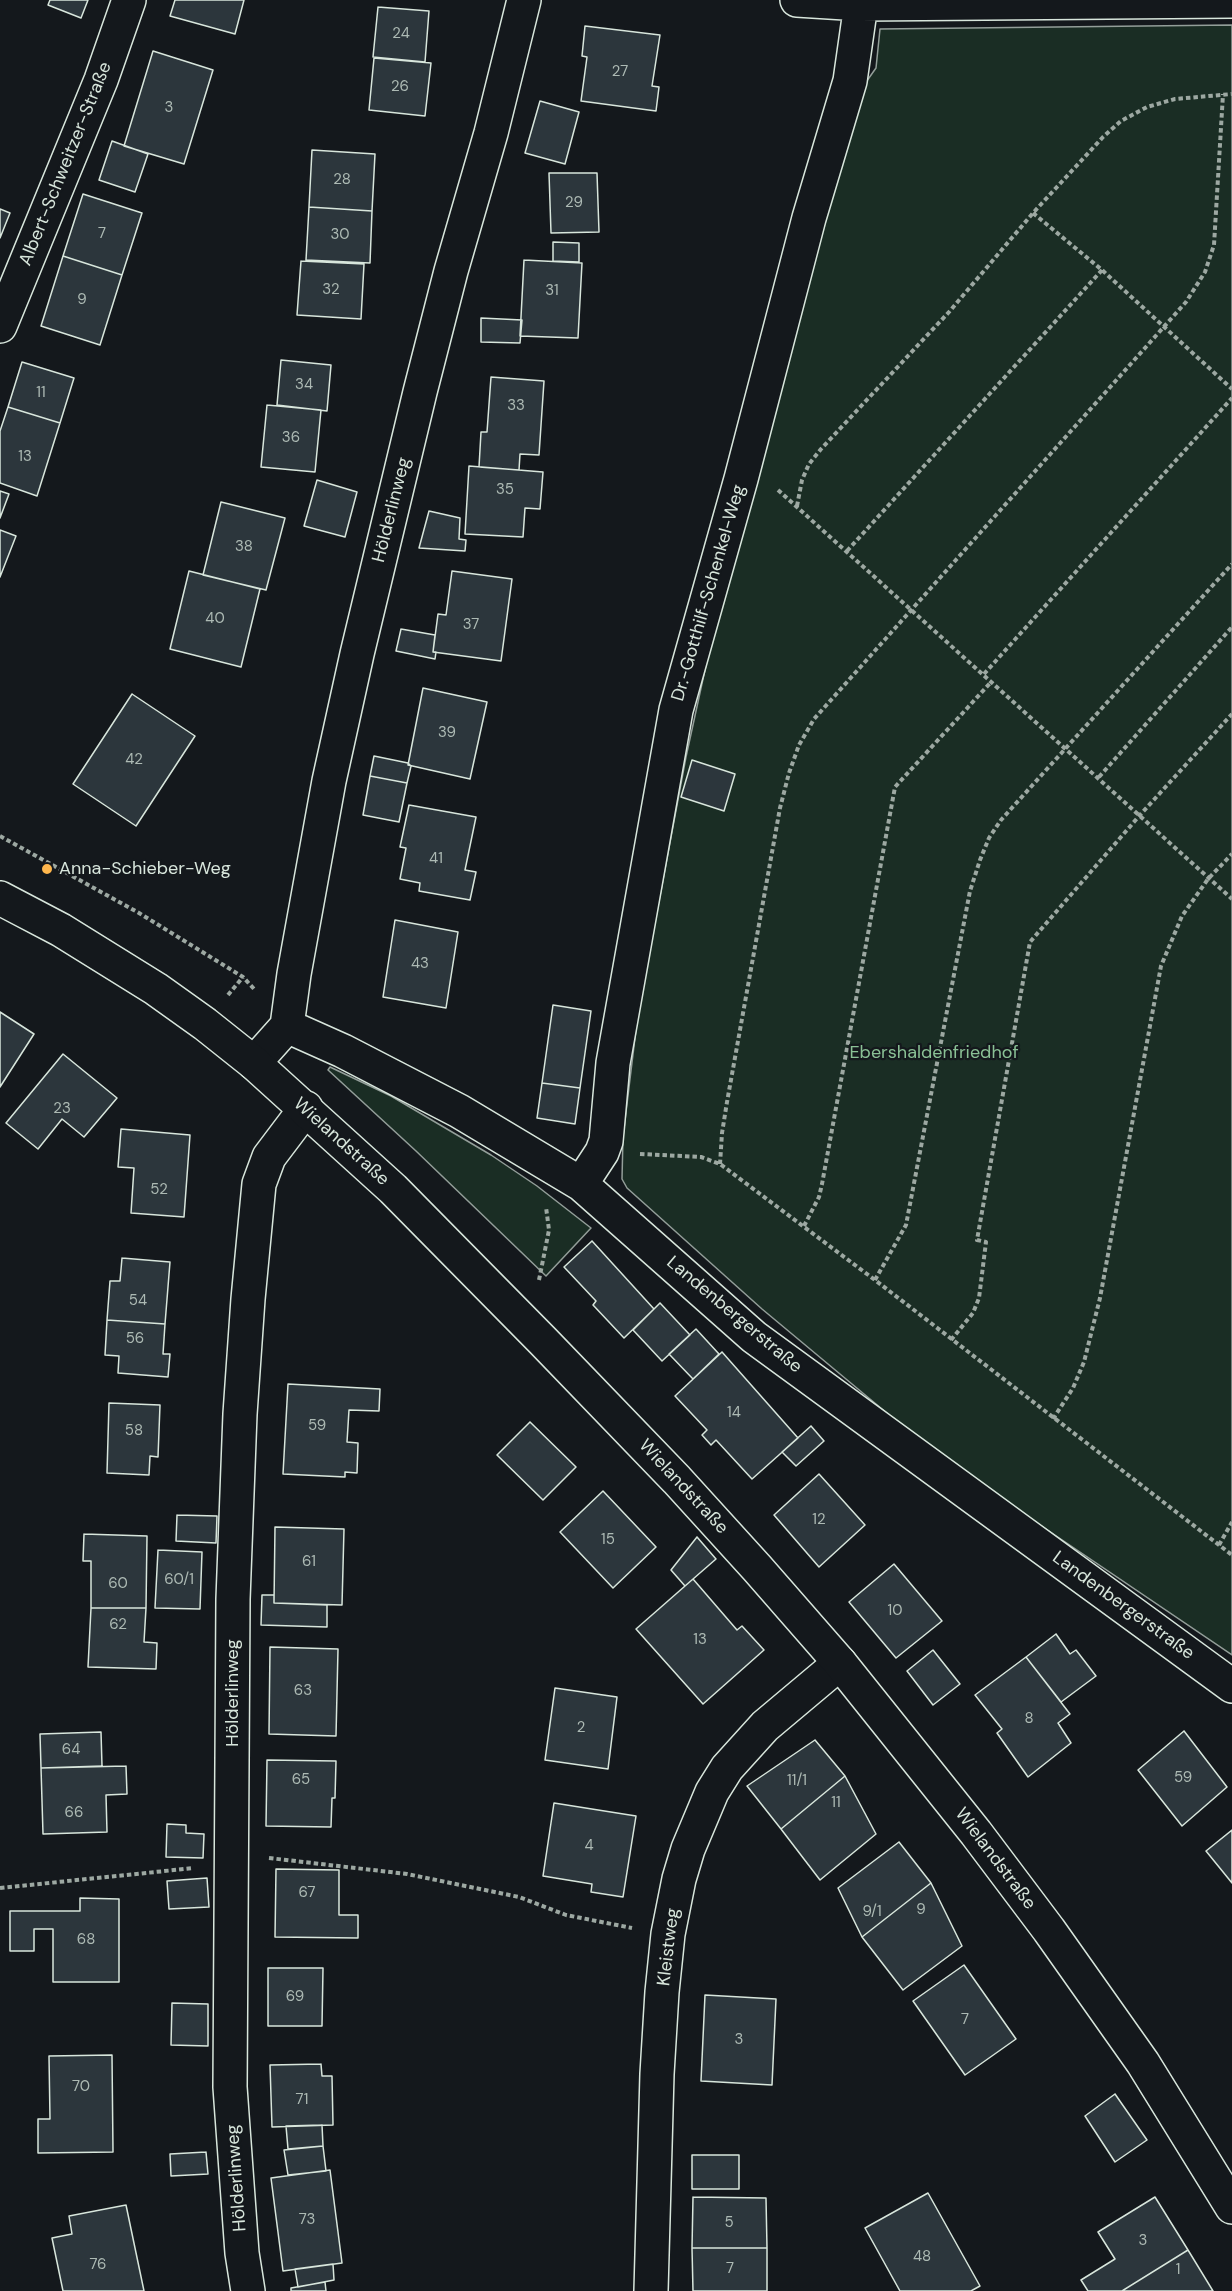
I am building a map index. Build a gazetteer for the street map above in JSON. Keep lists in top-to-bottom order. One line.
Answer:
{"streets":{"street":["Albert-Schweitzer-Straße","Hölderlinweg","Dr.-Gotthilf-Schenkel-Weg","Wielandstraße","Landenbergerstraße","Kleistweg"]},"crossings":[["Hölderlinweg","Wielandstraße"],["Hölderlinweg","Landenbergerstraße"],["Dr.-Gotthilf-Schenkel-Weg","Landenbergerstraße"],["Wielandstraße","Kleistweg"]],"parks":["Ebershaldenfriedhof"],"places":["Anna-Schieber-Weg"],"house_numbers":["24","27","26","3","28","29","7","30","32","31","9","34","11","33","36","13","35","38","40","37","39","42","41","43","23","52","54","56","14","59","58","12","15","61","60/1","60","10","62","13","63","8","2","64","59","65","11/1","11","66","4","67","9","9/1","68","69","7","3","70","71","73","5","3","48","76","7","1"]}
